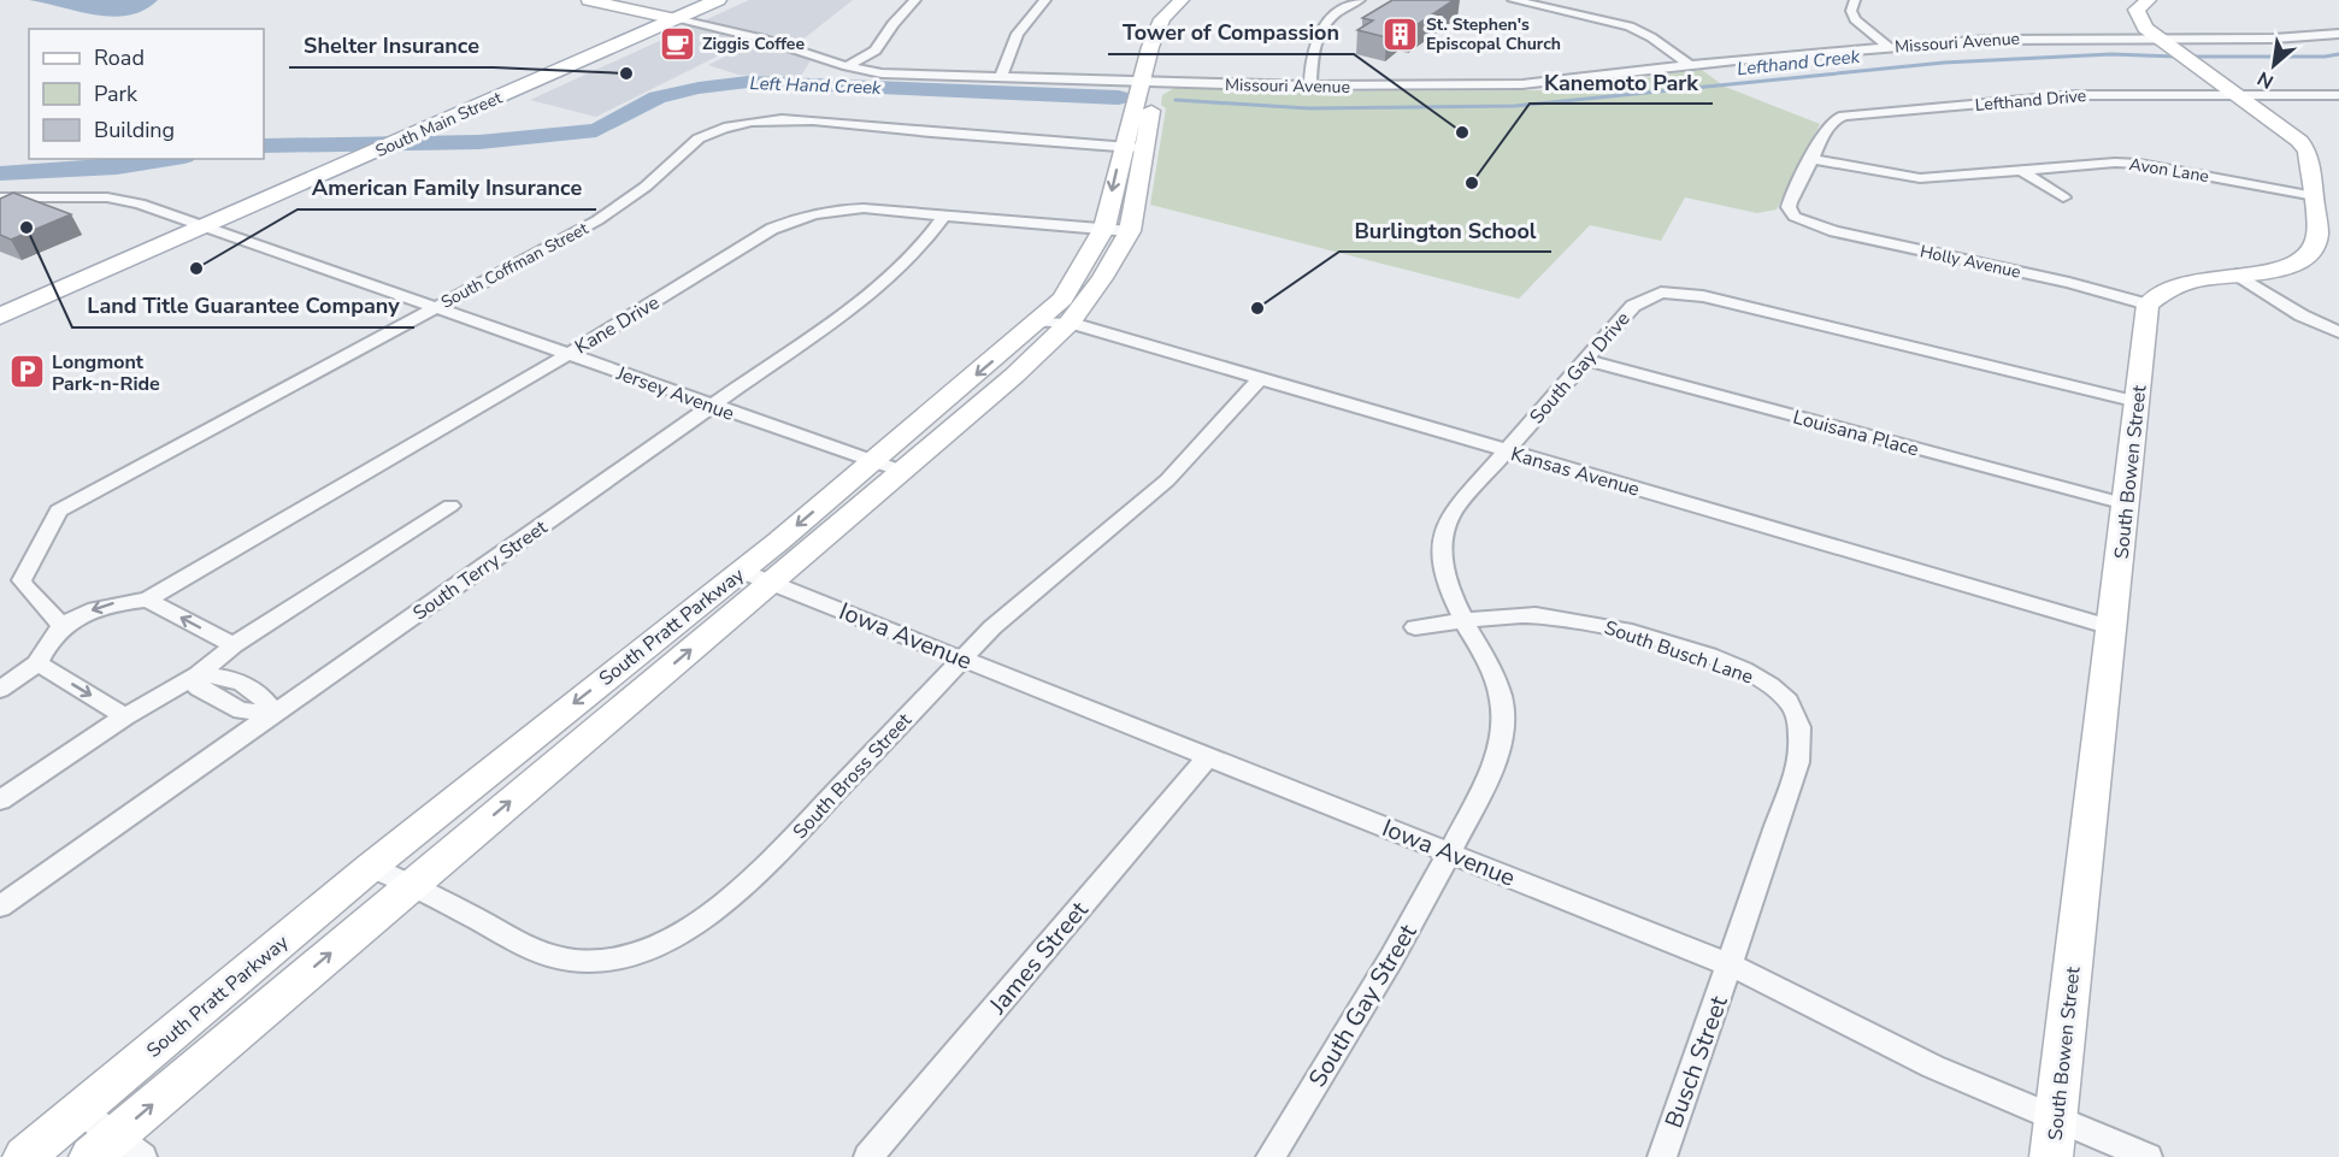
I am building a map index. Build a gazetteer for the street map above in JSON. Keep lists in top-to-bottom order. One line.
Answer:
{"streets":{"main road":["South Main Street"],"street":["Missouri Avenue","Lefthand Drive","Avon Lane","Holly Avenue","South Coffman Street","Kane Drive","South Gay Drive","Jersey Avenue","Louisana Place","Kansas Avenue","South Bowen Street","South Terry Street","South Pratt Parkway","Iowa Avenue","South Busch Lane","South Bross Street","James Street","South Gay Street","Busch Street"]},"crossings":[["Missouri Avenue","South Main Street"],["Missouri Avenue","South Pratt Parkway"],["Lefthand Drive","Avon Lane"],["Lefthand Drive","Holly Avenue"],["South Main Street","Jersey Avenue"],["Holly Avenue","South Bowen Street"],["South Coffman Street","Kane Drive"],["South Coffman Street","Jersey Avenue"],["South Coffman Street","South Pratt Parkway"],["Kane Drive","Jersey Avenue"],["Kane Drive","South Terry Street"],["Kane Drive","South Pratt Parkway"],["South Gay Drive","Louisana Place"],["South Gay Drive","Kansas Avenue"],["South Gay Drive","South Bowen Street"],["South Gay Drive","Iowa Avenue"],["South Gay Drive","South Busch Lane"],["South Gay Drive","South Gay Street"],["Jersey Avenue","South Terry Street"],["Jersey Avenue","South Pratt Parkway"],["Louisana Place","South Bowen Street"],["Kansas Avenue","South Bowen Street"],["Kansas Avenue","South Pratt Parkway"],["Kansas Avenue","South Bross Street"],["South Bowen Street","Iowa Avenue"],["South Pratt Parkway","Iowa Avenue"],["South Pratt Parkway","South Bross Street"],["Iowa Avenue","South Busch Lane"],["Iowa Avenue","South Bross Street"],["Iowa Avenue","James Street"],["Iowa Avenue","South Gay Street"],["Iowa Avenue","Busch Street"],["South Busch Lane","Busch Street"]],"water":["Lefthand Creek","Left Hand Creek"],"places":{"building":["St. Stephen's Episcopal Church"],"cafe":["Ziggis Coffee"],"other":["Shelter Insurance","Tower of Compassion","Kanemoto Park","Land Title Guarantee Company","American Family Insurance","Burlington School"],"parking":["Longmont Park-n-Ride"]},"legend":["Road","Park","Building"],"north":"bottom left"}
